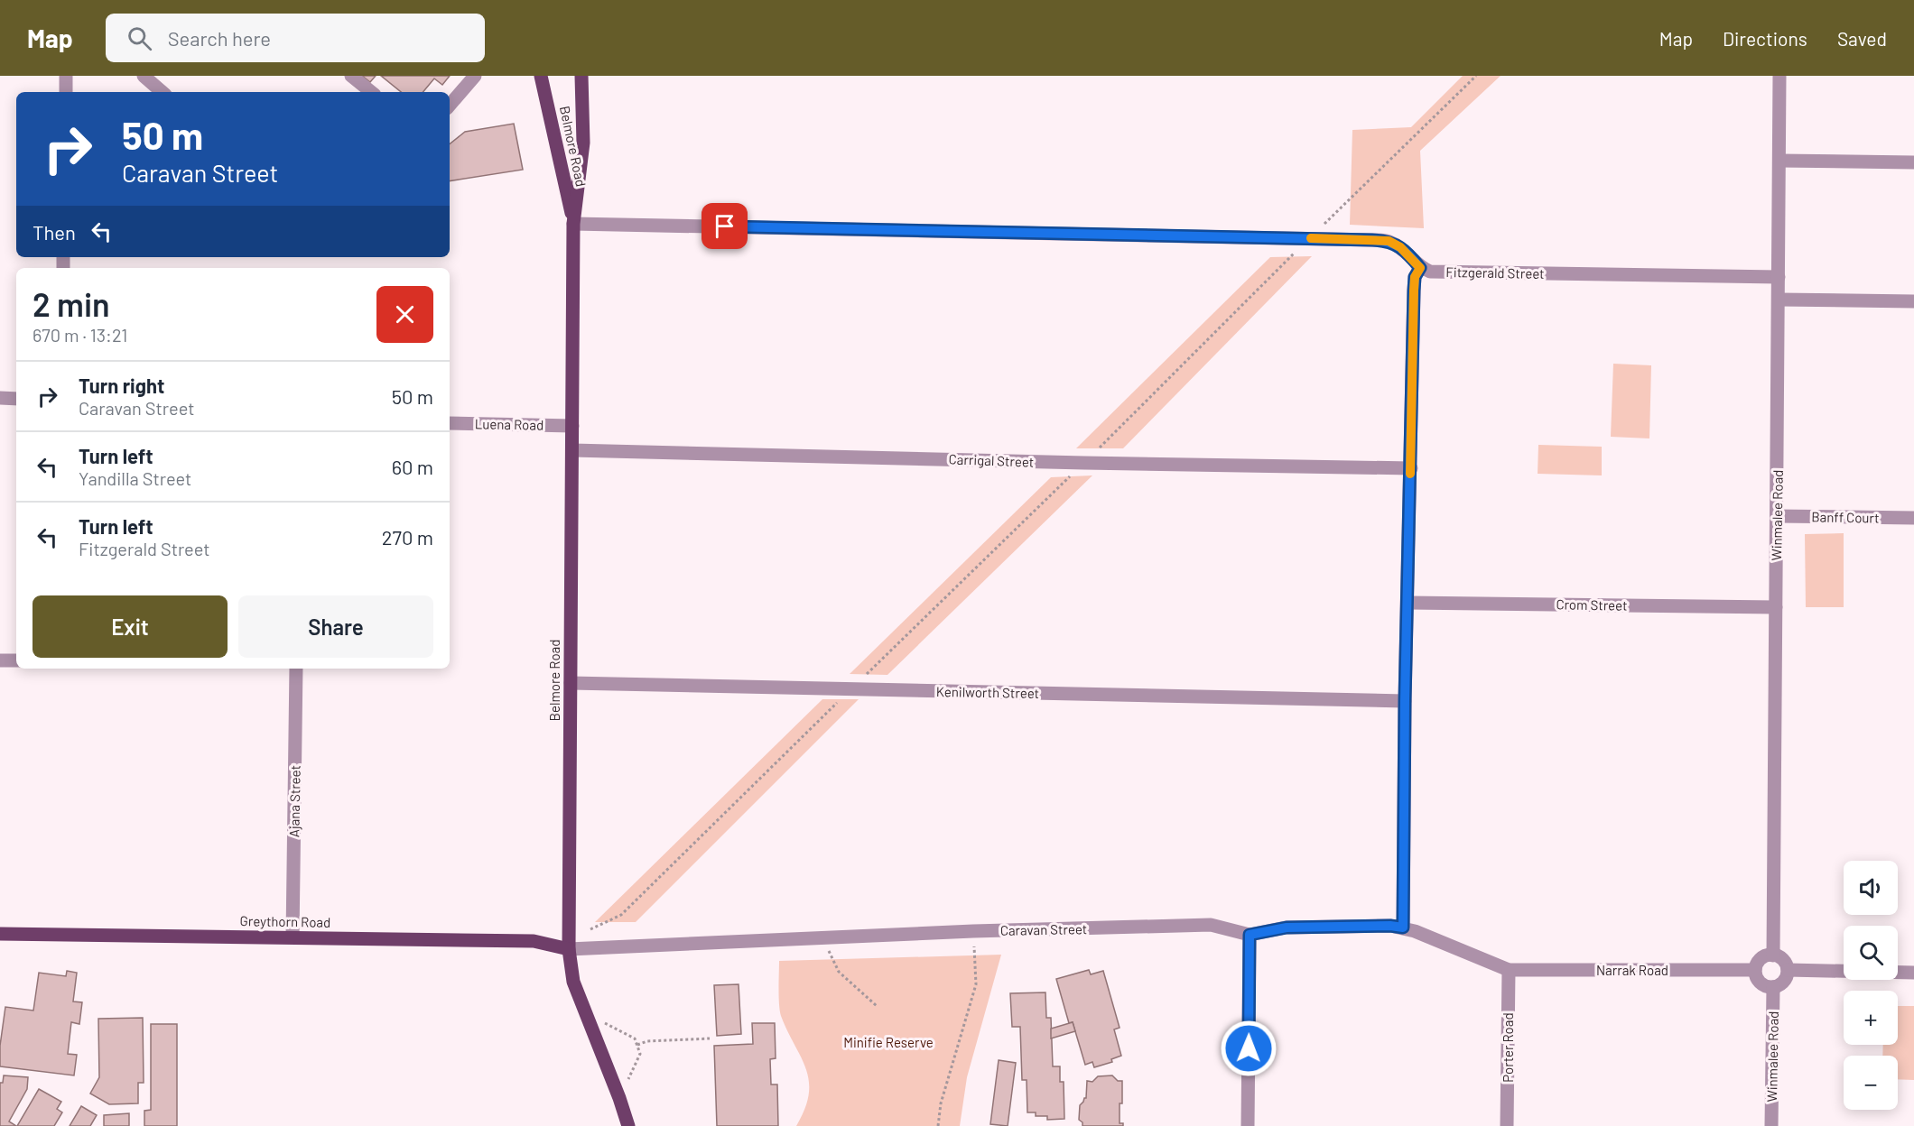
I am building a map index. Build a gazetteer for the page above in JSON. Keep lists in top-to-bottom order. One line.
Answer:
{"streets":{"main road":["Belmore Road","Greythorn Road"],"street":["Fitzgerald Street","Luena Road","Carrigal Street","Winmalee Road","Banff Court","Crom Street","Kenilworth Street","Ajana Street","Caravan Street","Narrak Road","Porter Road"]},"crossings":[["Belmore Road","Luena Road"],["Belmore Road","Carrigal Street"],["Belmore Road","Kenilworth Street"],["Belmore Road","Greythorn Road"],["Belmore Road","Caravan Street"],["Fitzgerald Street","Winmalee Road"],["Winmalee Road","Banff Court"],["Winmalee Road","Crom Street"],["Winmalee Road","Narrak Road"],["Ajana Street","Greythorn Road"],["Greythorn Road","Caravan Street"],["Caravan Street","Narrak Road"],["Caravan Street","Porter Road"],["Narrak Road","Porter Road"]],"parks":["Minifie Reserve"],"page":{"header":"Map","search":"Search here","nav":["Map","Directions","Saved"],"turn":["50 m","Caravan Street"],"then":"Then","heading":["2 min","670 m · 13:21"],"list":[{"name":"Turn right","note":"Caravan Street","value":"50 m"},{"name":"Turn left","note":"Yandilla Street","value":"60 m"},{"name":"Turn left","note":"Fitzgerald Street","value":"270 m"}],"buttons":["Exit","Share"],"map_buttons":["+","−"]}}
